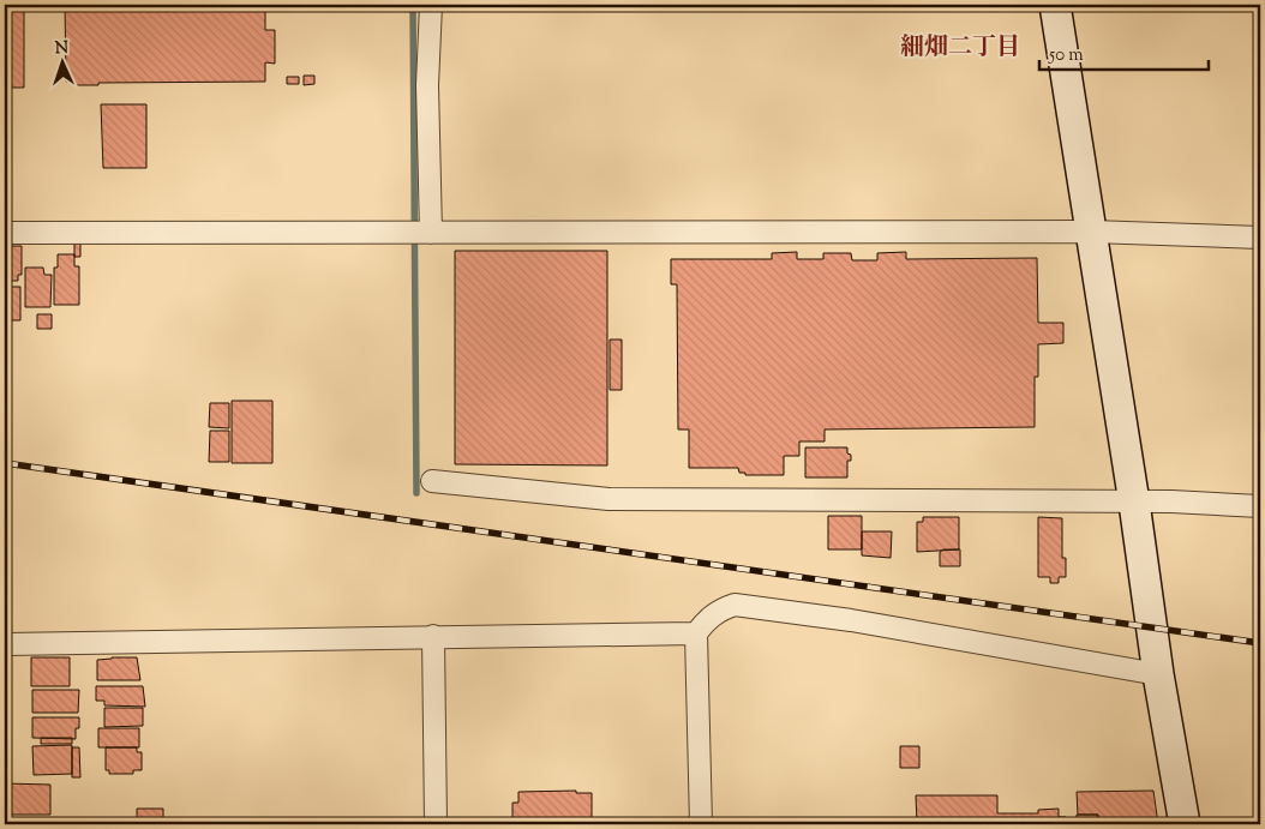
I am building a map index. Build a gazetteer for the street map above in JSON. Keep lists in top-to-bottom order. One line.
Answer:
{"districts":["細畑二丁目"],"scale_bar":"50 m","north":"top"}
